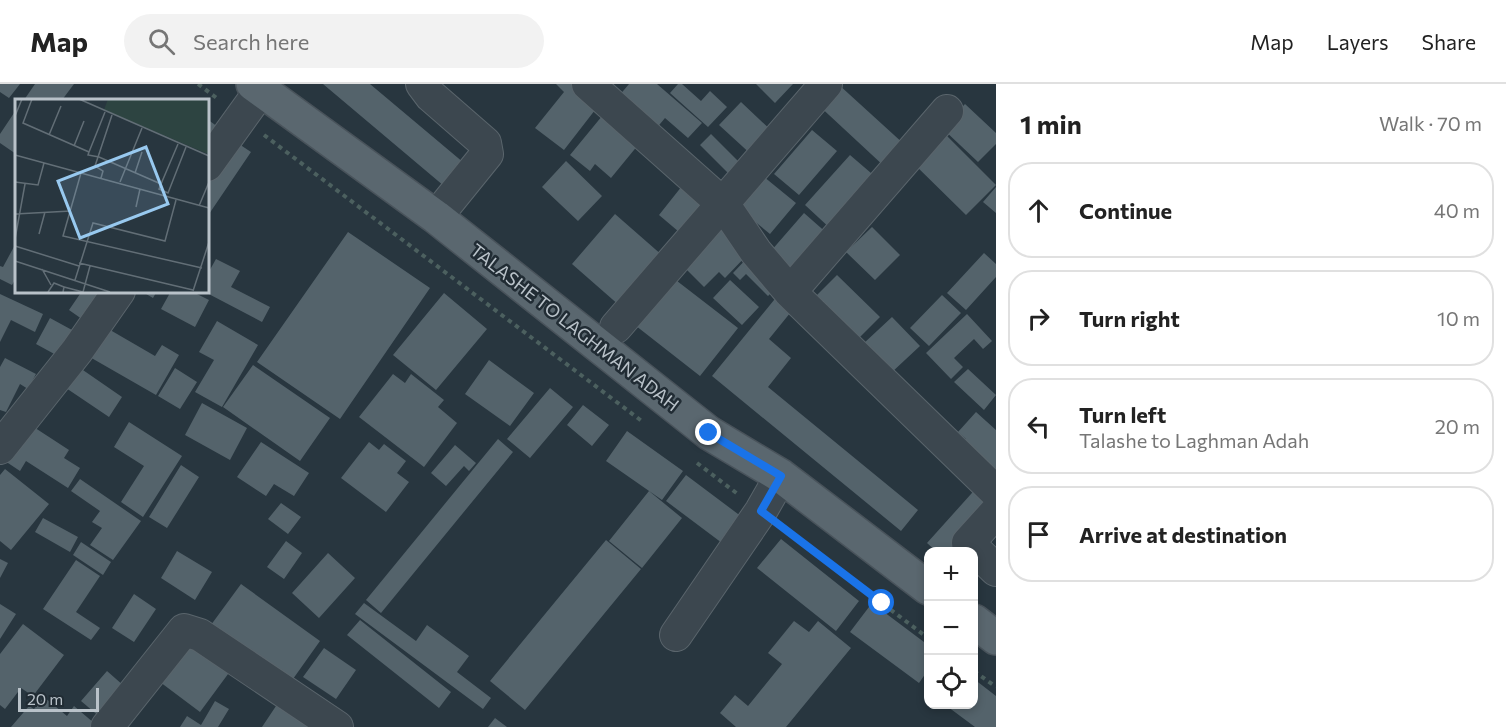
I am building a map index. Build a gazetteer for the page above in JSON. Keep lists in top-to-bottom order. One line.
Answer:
{"streets":{"main road":["TALASHE TO LAGHMAN ADAH"]},"scale_bar":"20 m","page":{"header":"Map","search":"Search here","nav":["Map","Layers","Share"],"heading":["1 min","Walk · 70 m"],"list":[["Continue","40 m"],["Turn right","10 m"],["Turn left","Talashe to Laghman Adah","20 m"],"Arrive at destination"],"map_buttons":["+","−"],"scale":"20 m"}}
